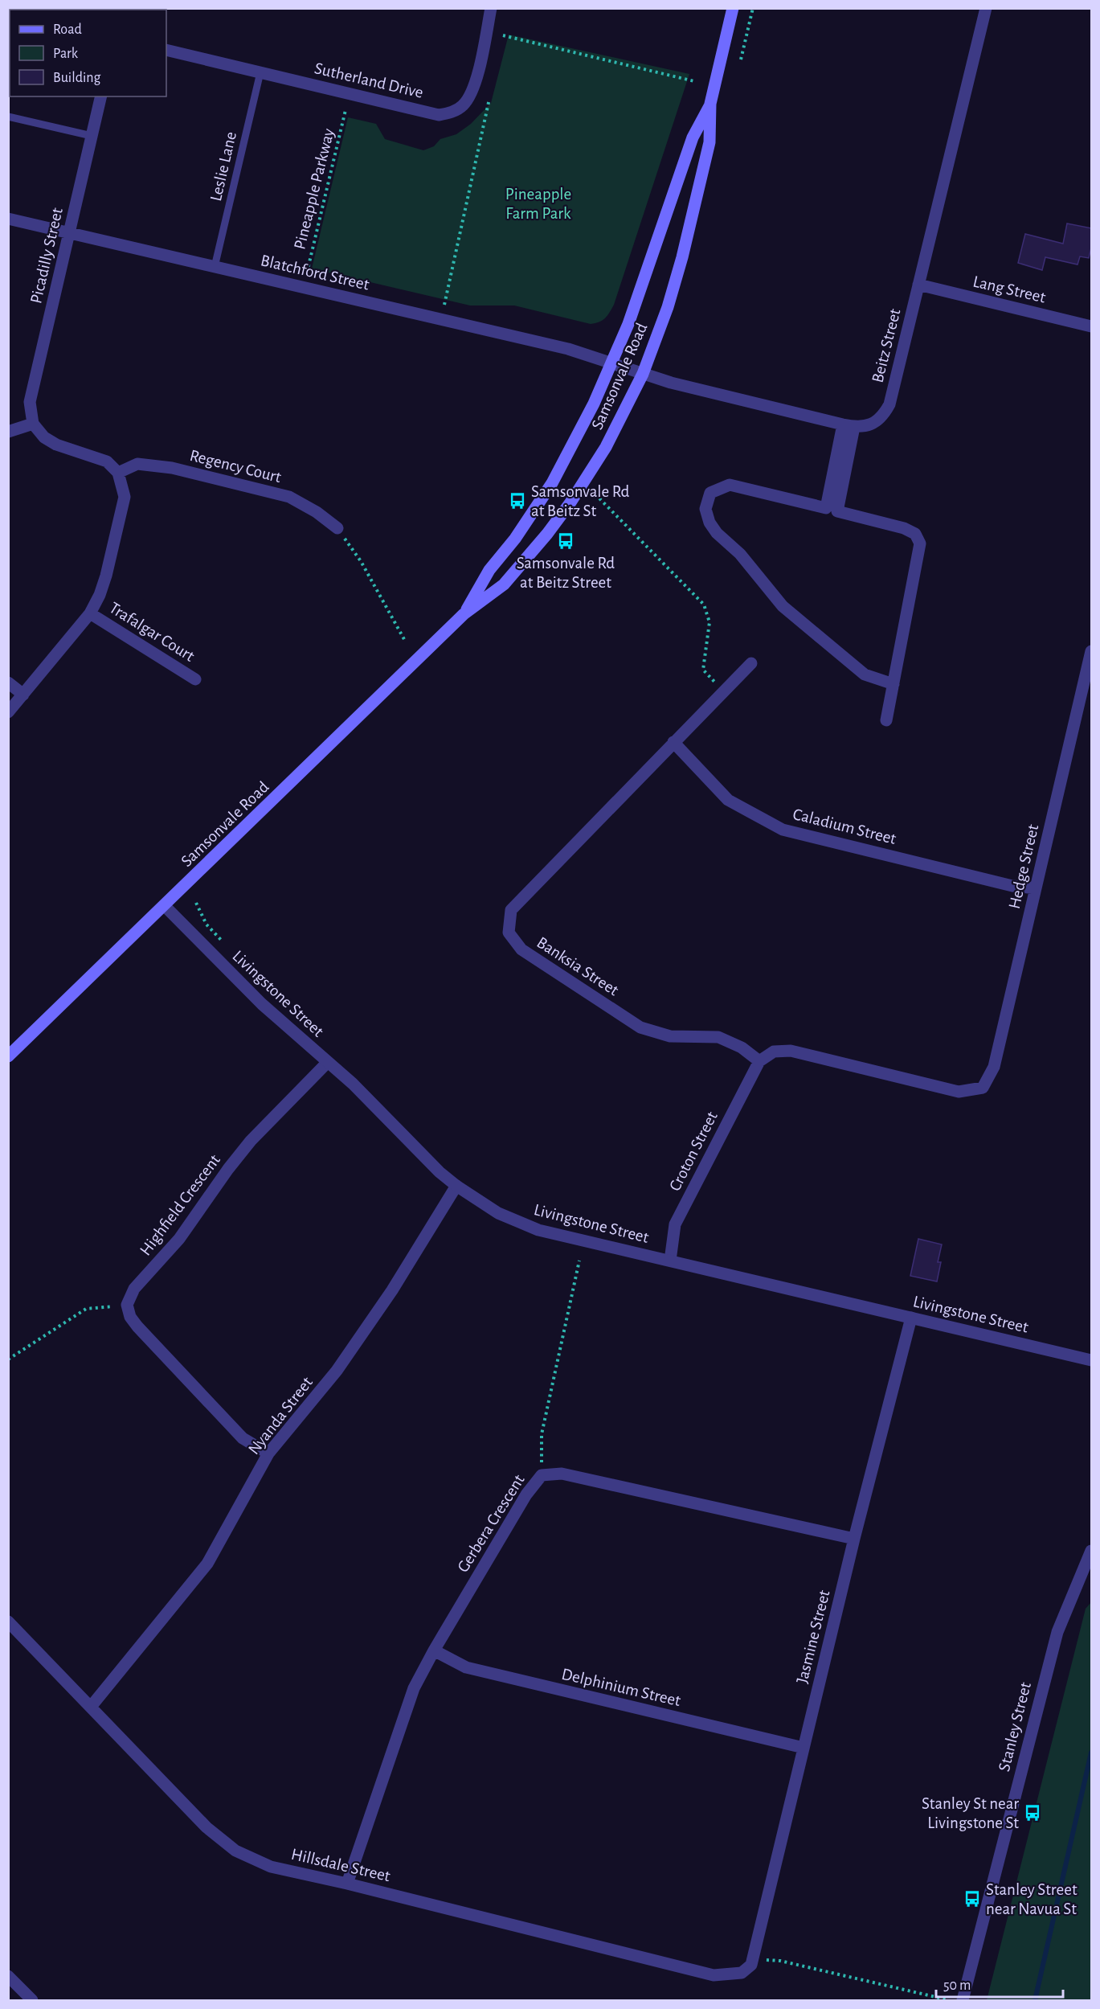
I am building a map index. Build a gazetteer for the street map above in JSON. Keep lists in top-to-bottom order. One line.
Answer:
{"streets":{"main road":["Samsonvale Road"],"street":["Sutherland Drive","Picadilly Street","Blatchford Street","Lang Street","Beitz Street","Regency Court","Trafalgar Court","Caladium Street","Hedge Street","Banksia Street","Livingstone Street","Croton Street","Highfield Crescent","Nyanda Street","Gerbera Crescent","Jasmine Street","Delphinium Street","Stanley Street","Hillsdale Street"],"lane":["Leslie Lane"],"path":["Pineapple Parkway"]},"crossings":[["Sutherland Drive","Leslie Lane"],["Leslie Lane","Blatchford Street"],["Picadilly Street","Blatchford Street"],["Blatchford Street","Beitz Street"],["Blatchford Street","Samsonvale Road"],["Lang Street","Beitz Street"],["Beitz Street","Samsonvale Road"],["Samsonvale Road","Livingstone Street"],["Caladium Street","Hedge Street"],["Caladium Street","Banksia Street"],["Hedge Street","Banksia Street"],["Hedge Street","Croton Street"],["Banksia Street","Croton Street"],["Livingstone Street","Croton Street"],["Livingstone Street","Highfield Crescent"],["Livingstone Street","Nyanda Street"],["Livingstone Street","Jasmine Street"],["Nyanda Street","Hillsdale Street"],["Gerbera Crescent","Jasmine Street"],["Gerbera Crescent","Delphinium Street"],["Gerbera Crescent","Hillsdale Street"],["Jasmine Street","Delphinium Street"],["Jasmine Street","Hillsdale Street"]],"parks":["Pineapple Farm Park"],"places":{"bus stop":["Samsonvale Rd at Beitz St","Samsonvale Rd at Beitz Street","Stanley St near Livingstone St","Stanley Street near Navua St"]},"legend":["Road","Park","Building"],"scale_bar":"50 m"}
